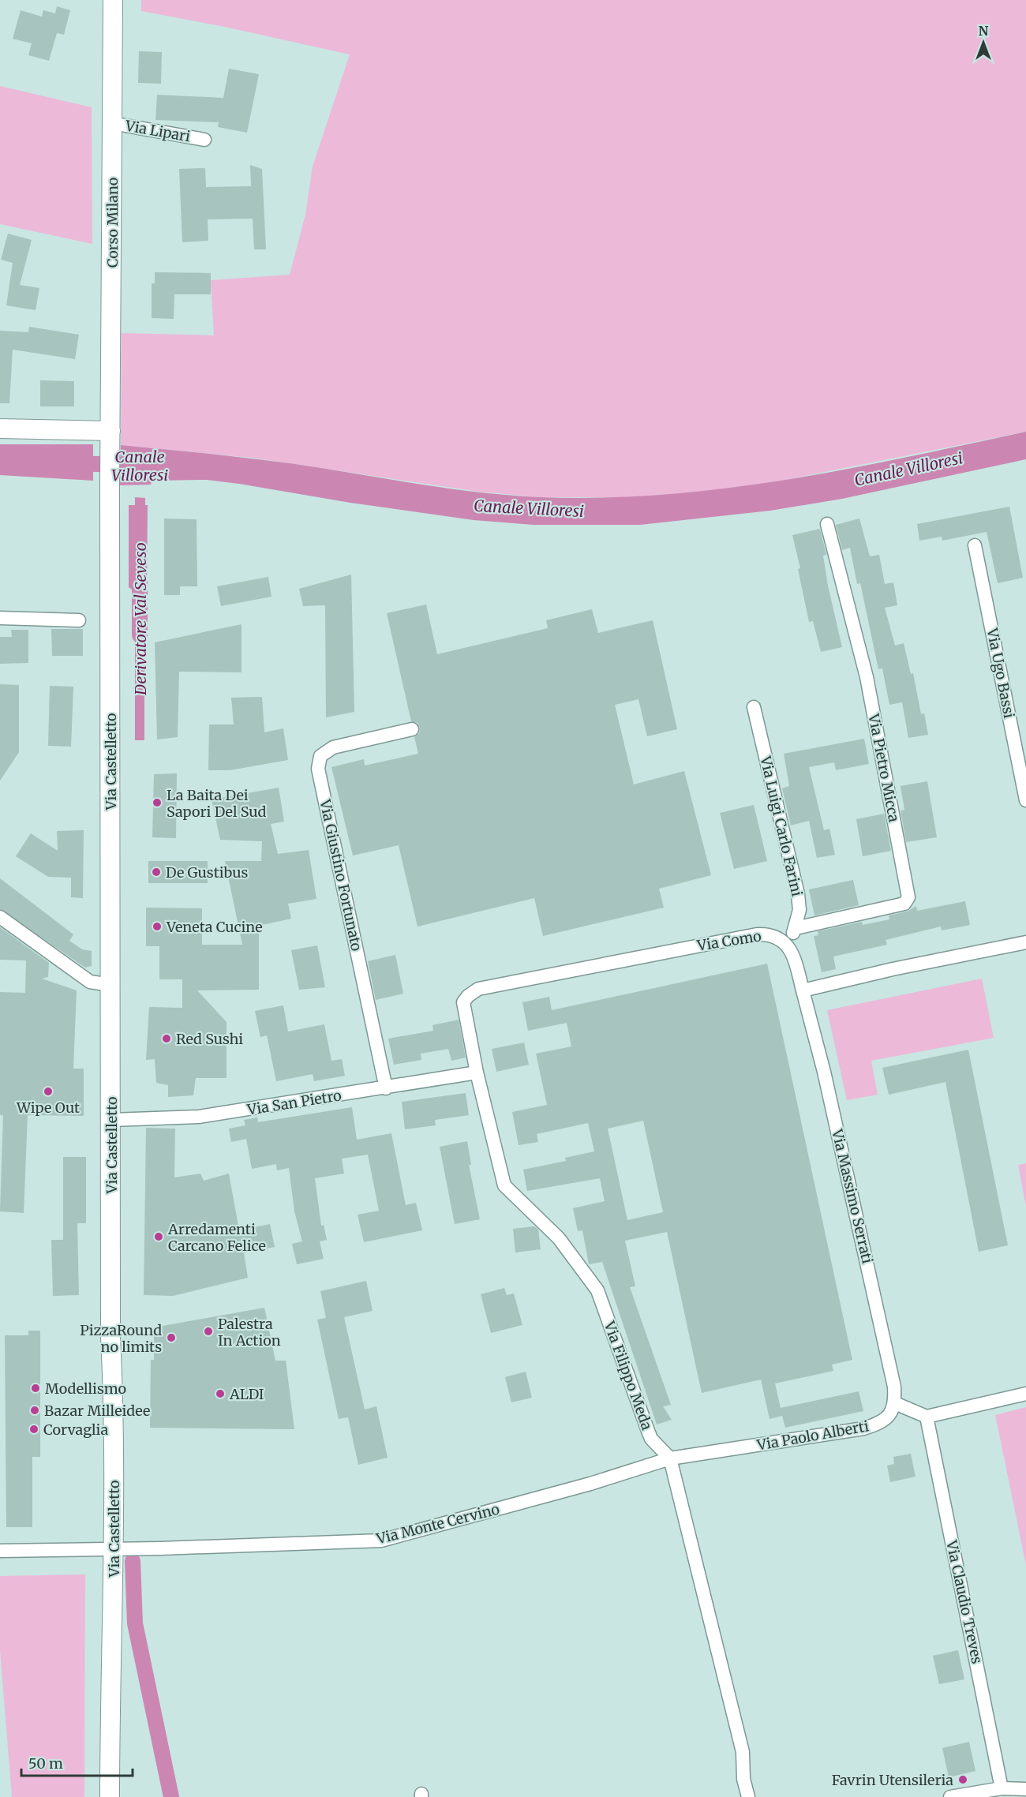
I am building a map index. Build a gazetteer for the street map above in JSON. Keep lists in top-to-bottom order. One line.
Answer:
{"streets":{"main road":["Corso Milano","Via Castelletto"],"street":["Via Lipari","Via Ugo Bassi","Via Pietro Micca","Via Luigi Carlo Farini","Via Giustino Fortunato","Via Como","Via San Pietro","Via Massimo Serrati","Via Filippo Meda","Via Paolo Alberti","Via Monte Cervino","Via Claudio Treves"]},"crossings":[["Via Lipari","Corso Milano"],["Corso Milano","Via Castelletto"],["Via Castelletto","Via San Pietro"],["Via Castelletto","Via Monte Cervino"],["Via Pietro Micca","Via Luigi Carlo Farini"],["Via Luigi Carlo Farini","Via Como"],["Via Giustino Fortunato","Via San Pietro"],["Via Como","Via Filippo Meda"],["Via San Pietro","Via Filippo Meda"],["Via Massimo Serrati","Via Paolo Alberti"],["Via Filippo Meda","Via Paolo Alberti"],["Via Filippo Meda","Via Monte Cervino"],["Via Paolo Alberti","Via Monte Cervino"]],"water":["Canale Villoresi","Derivatore Val Seveso"],"places":["La Baita Dei Sapori Del Sud","De Gustibus","Veneta Cucine","Red Sushi","Wipe Out","Arredamenti Carcano Felice","Palestra In Action","PizzaRound no limits","Modellismo","ALDI","Bazar Milleidee","Corvaglia","Favrin Utensileria"],"scale_bar":"50 m","north":"top"}
